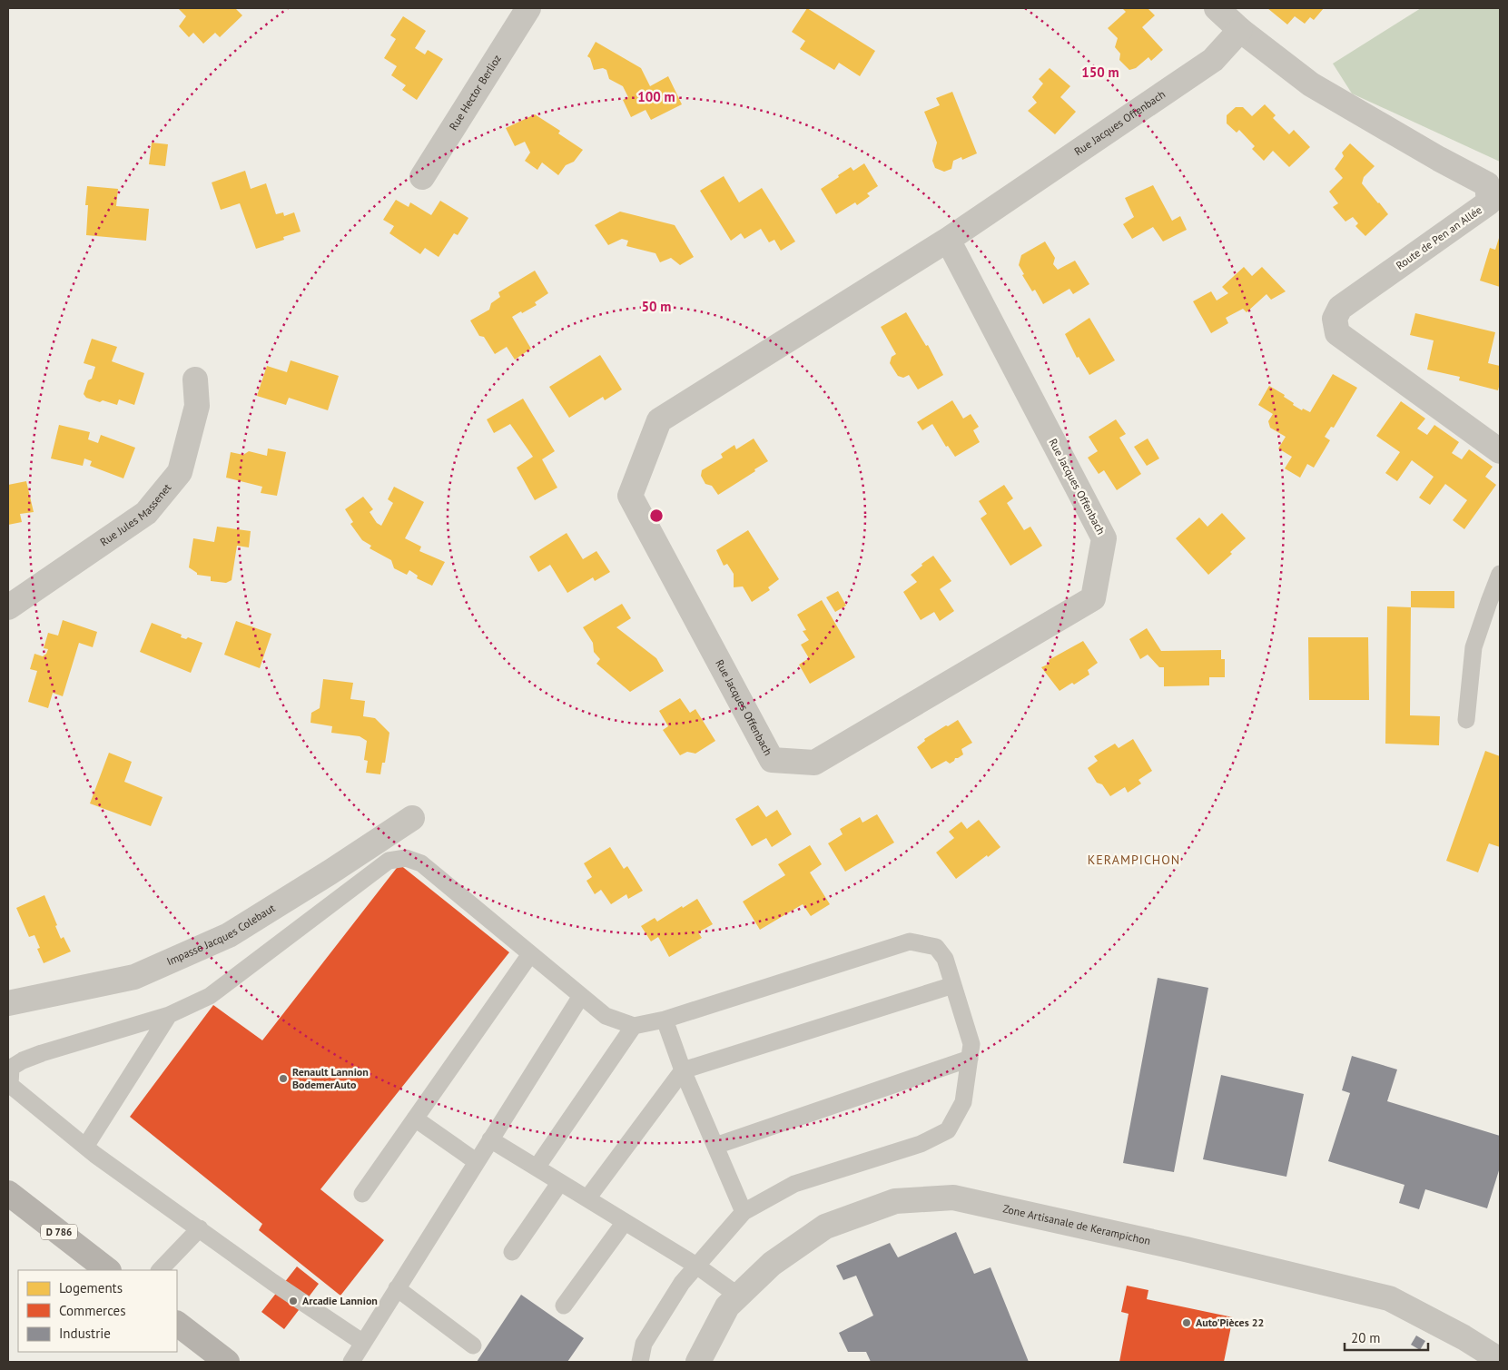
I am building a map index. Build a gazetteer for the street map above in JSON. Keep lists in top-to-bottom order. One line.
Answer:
{"streets":{"main road":["D 786"],"street":["Rue Hector Berlioz","Rue Jacques Offenbach","Route de Pen an Allée","Rue Jules Massenet","Impasse Jacques Colebaut","Zone Artisanale de Kerampichon"]},"crossings":[["Rue Jacques Offenbach","Route de Pen an Allée"]],"districts":["KERAMPICHON"],"places":["Renault Lannion BodemerAuto","Arcadie Lannion","Auto'Pièces 22"],"legend":["Logements","Commerces","Industrie"],"scale_bar":"20 m","rings":["150 m","100 m","50 m"]}
